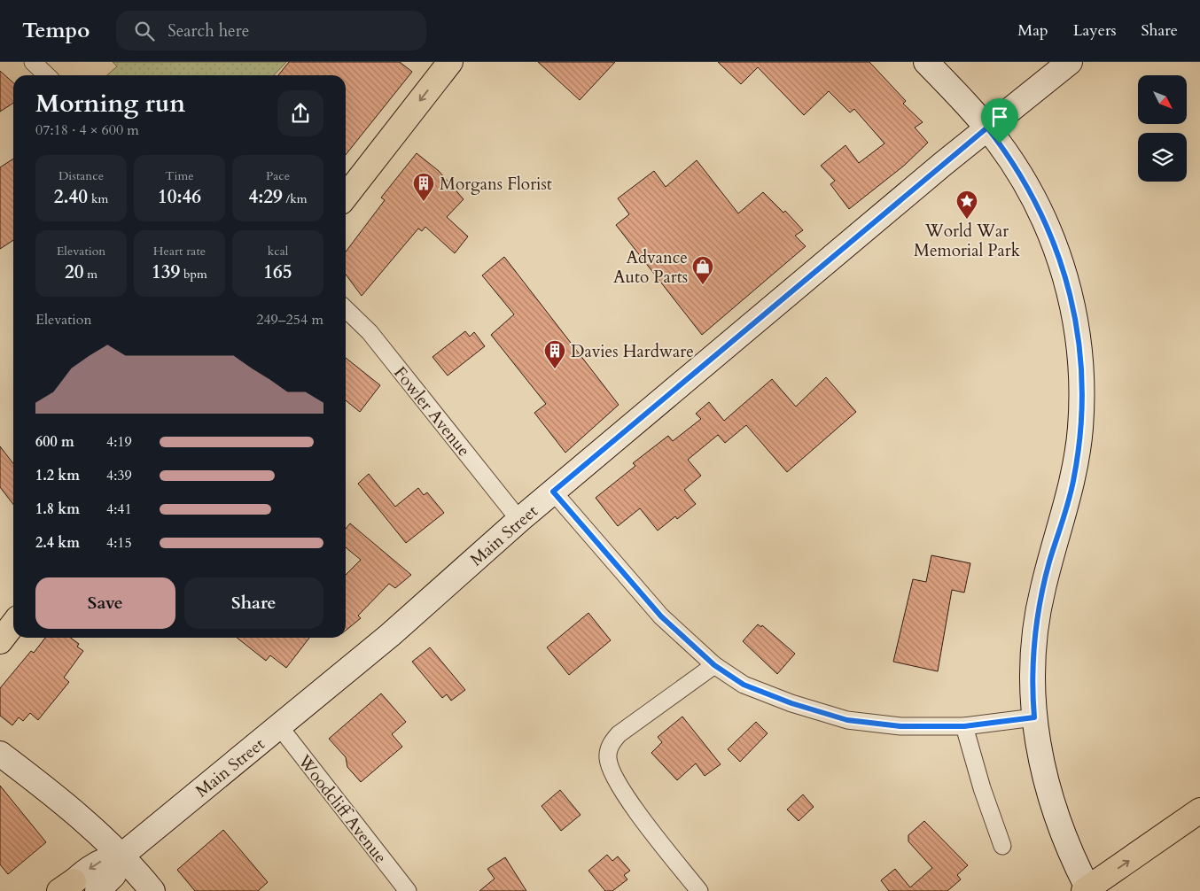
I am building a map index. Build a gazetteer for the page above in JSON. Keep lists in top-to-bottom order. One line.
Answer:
{"streets":{"street":["Fowler Avenue","Main Street","Woodcliff Avenue"]},"crossings":[["Fowler Avenue","Main Street"],["Main Street","Woodcliff Avenue"]],"places":{"building":["Morgans Florist","Davies Hardware"],"place":["World War Memorial Park"],"shop":["Advance Auto Parts"]},"north":"bottom right","page":{"header":"Tempo","search":"Search here","nav":["Map","Layers","Share"],"heading":["Morning run","07:18 · 4 × 600 m"],"stats":[["Distance","2.40 km"],["Time","10:46"],["Pace","4:29 /km"],["Elevation","20 m"],["Heart rate","139 bpm"],["kcal","165"]],"chart":["Elevation","249–254 m"],"list":[{"name":"600 m","note":"4:19"},{"name":"1.2 km","note":"4:39"},{"name":"1.8 km","note":"4:41"},{"name":"2.4 km","note":"4:15"}],"buttons":["Save","Share"]}}
